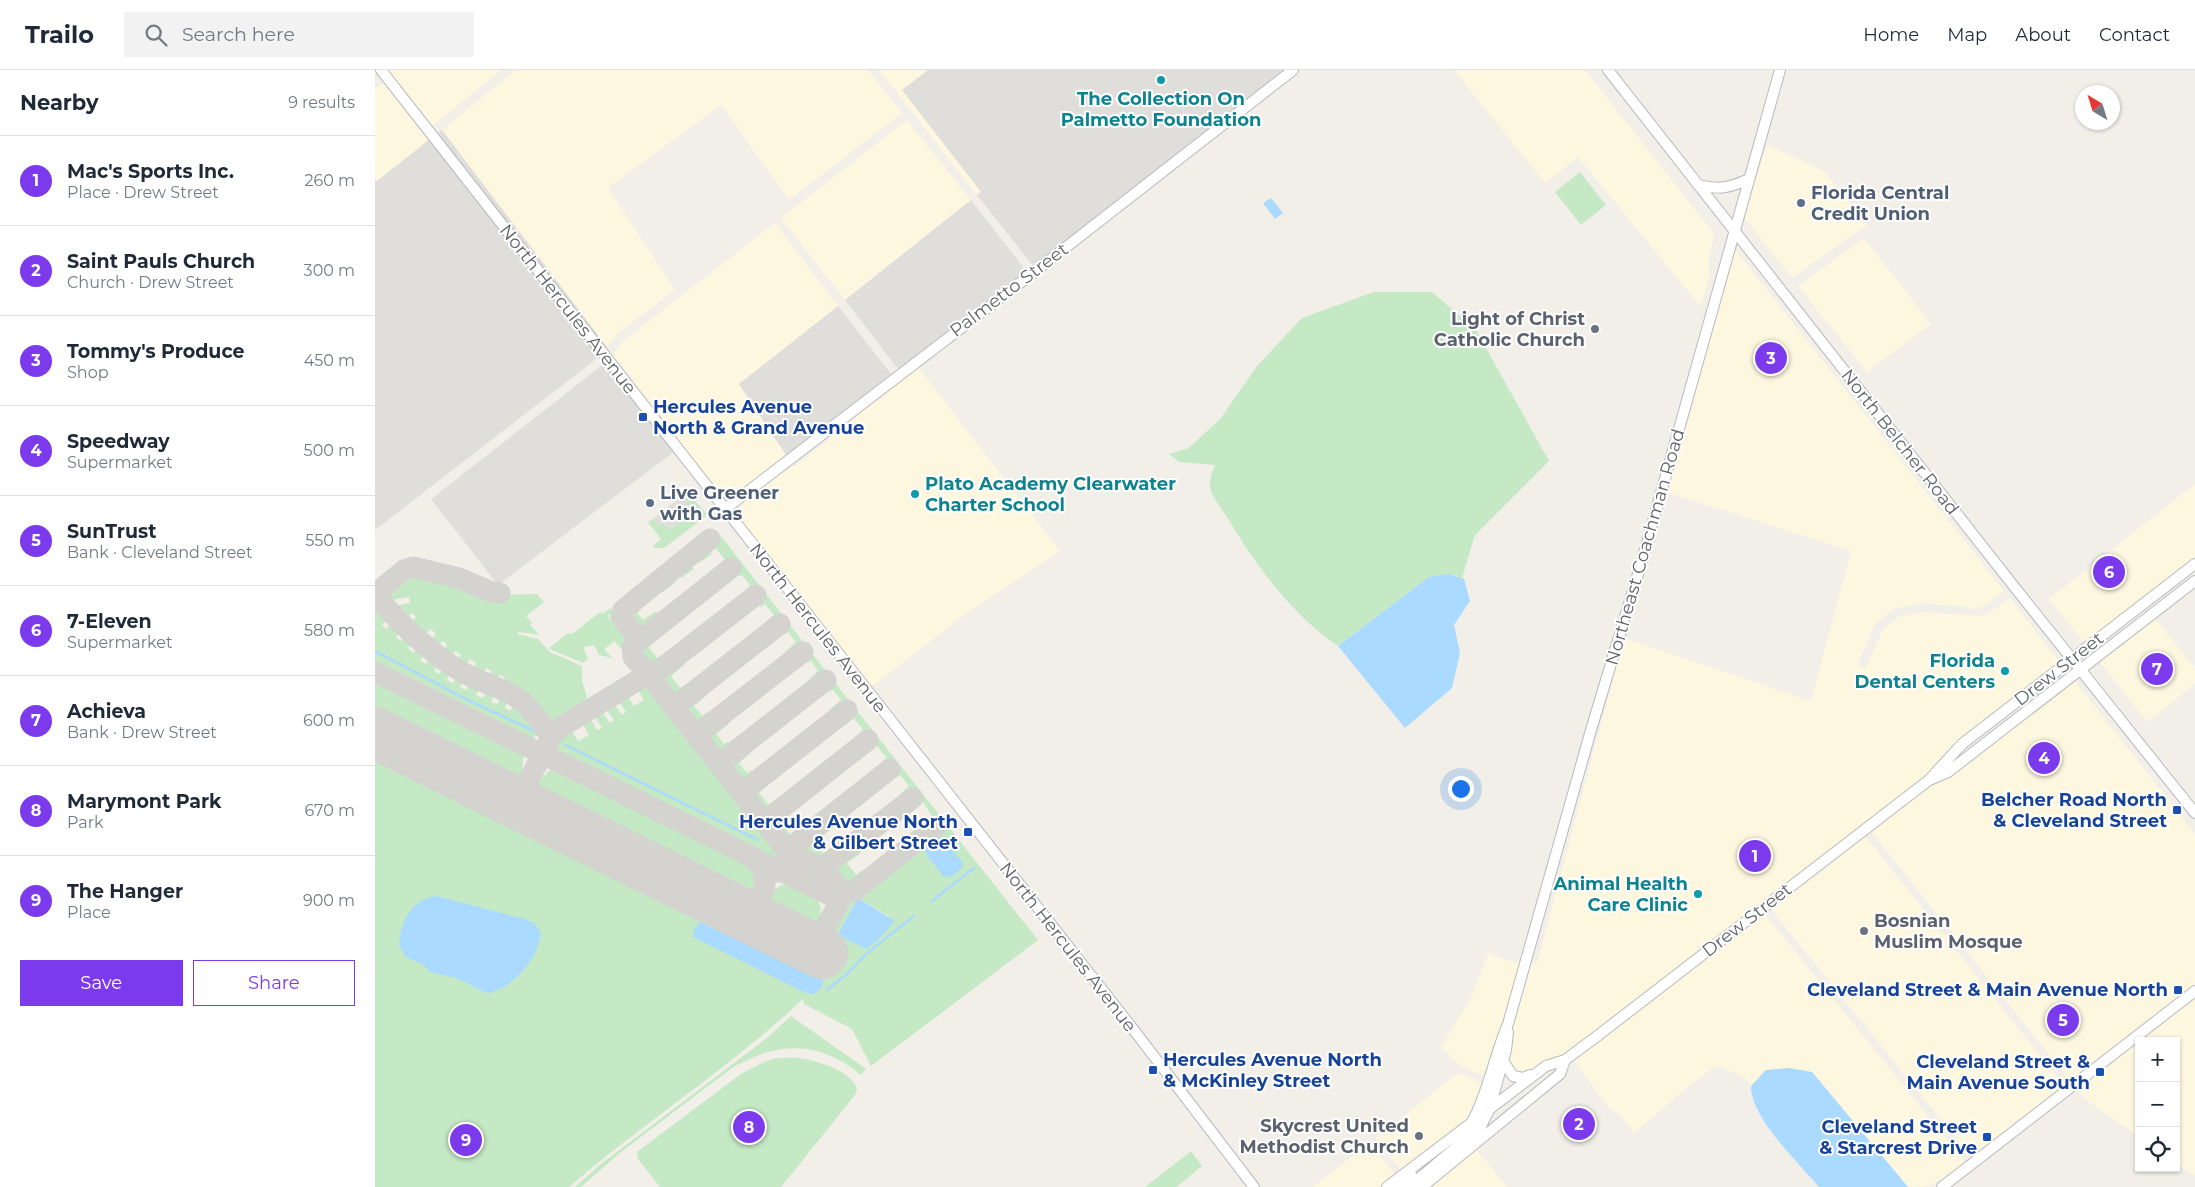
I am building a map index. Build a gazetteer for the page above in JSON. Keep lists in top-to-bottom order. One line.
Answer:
{"streets":{"main road":["Palmetto Street","North Hercules Avenue","North Belcher Road","Northeast Coachman Road","Drew Street"]},"crossings":[["Palmetto Street","North Hercules Avenue"],["North Belcher Road","Northeast Coachman Road"],["North Belcher Road","Drew Street"],["Northeast Coachman Road","Drew Street"]],"places":{"other":["The Collection On Palmetto Foundation","Florida Central Credit Union","Light of Christ Catholic Church","Plato Academy Clearwater Charter School","Live Greener with Gas","Florida Dental Centers","Animal Health Care Clinic","Bosnian Muslim Mosque","Skycrest United Methodist Church"],"transit":["Hercules Avenue North & Grand Avenue","Belcher Road North & Cleveland Street","Hercules Avenue North & Gilbert Street","Cleveland Street & Main Avenue North","Hercules Avenue North & McKinley Street","Cleveland Street & Main Avenue South","Cleveland Street & Starcrest Drive"]},"north":"top left","page":{"header":"Trailo","search":"Search here","nav":["Home","Map","About","Contact"],"heading":["Nearby","9 results"],"list":[{"mark":"1","name":"Mac's Sports Inc.","note":"Place · Drew Street","value":"260 m"},{"mark":"2","name":"Saint Pauls Church","note":"Church · Drew Street","value":"300 m"},{"mark":"3","name":"Tommy's Produce","note":"Shop","value":"450 m"},{"mark":"4","name":"Speedway","note":"Supermarket","value":"500 m"},{"mark":"5","name":"SunTrust","note":"Bank · Cleveland Street","value":"550 m"},{"mark":"6","name":"7-Eleven","note":"Supermarket","value":"580 m"},{"mark":"7","name":"Achieva","note":"Bank · Drew Street","value":"600 m"},{"mark":"8","name":"Marymont Park","note":"Park","value":"670 m"},{"mark":"9","name":"The Hanger","note":"Place","value":"900 m"}],"pins":["3","6","7","4","1","5","2","8","9"],"buttons":["Save","Share"],"map_buttons":["+","−"]}}
